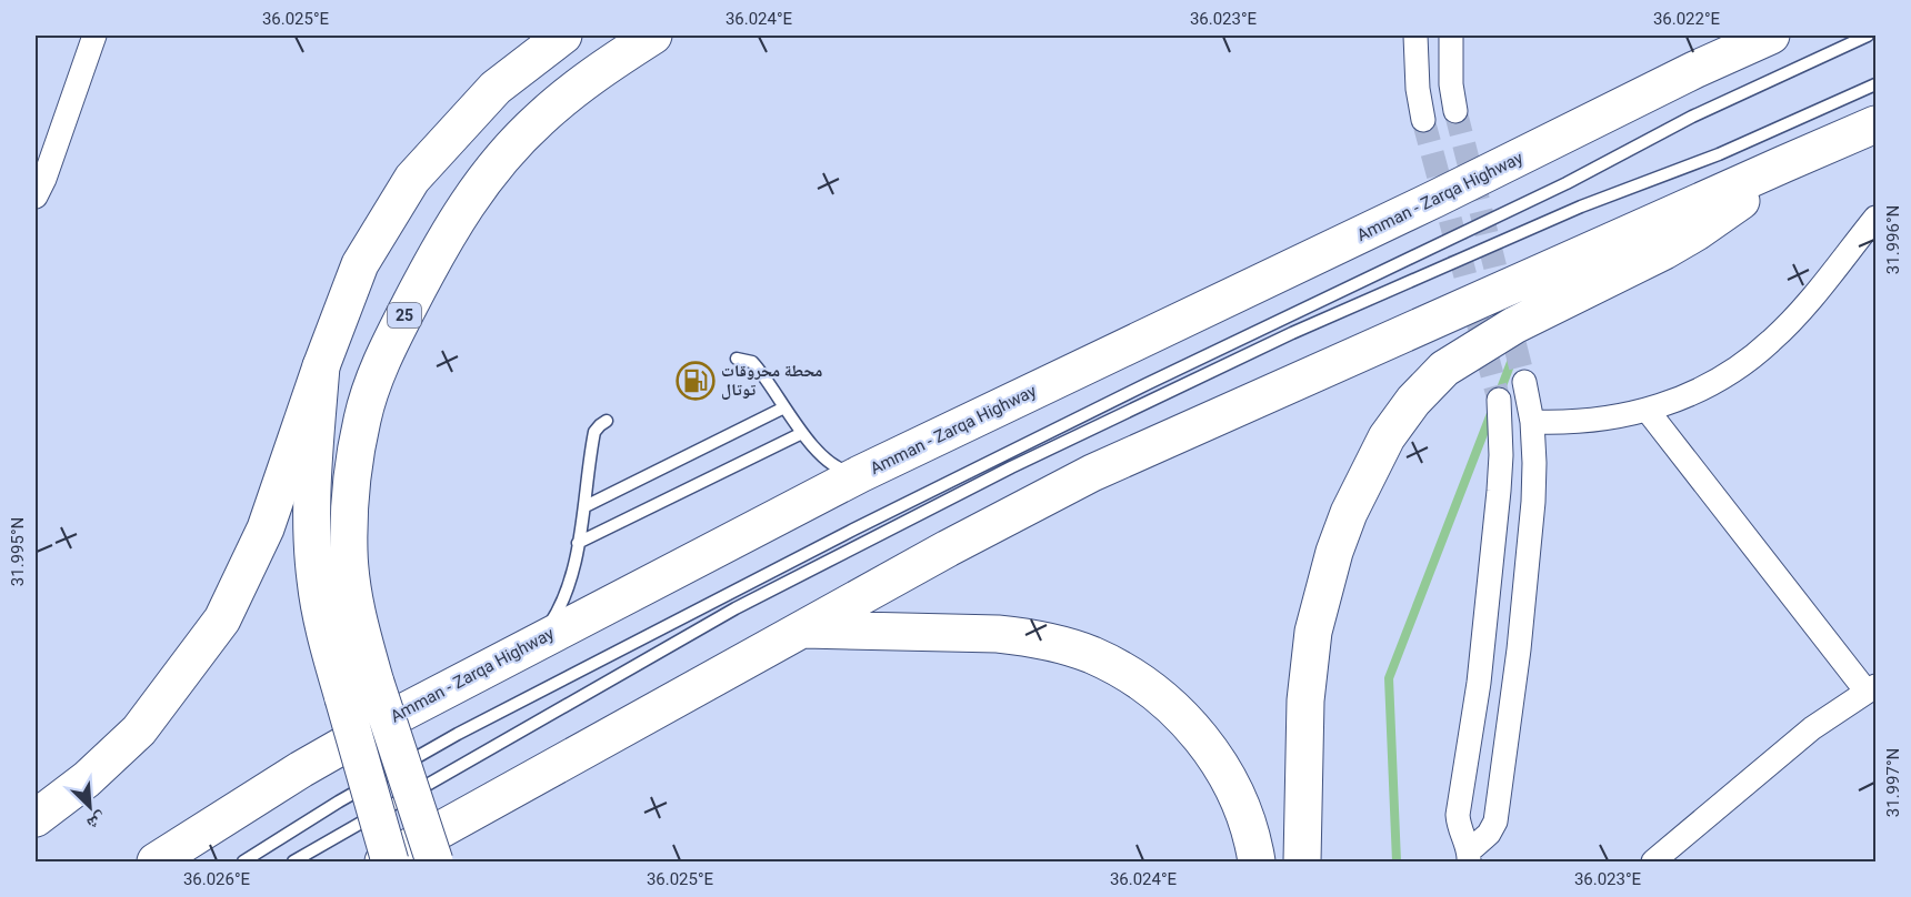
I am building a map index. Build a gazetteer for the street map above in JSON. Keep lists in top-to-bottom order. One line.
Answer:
{"streets":{"main road":["Amman - Zarqa Highway","25"]},"places":{"fuel station":["محطة محروقات توتال"]},"north":"bottom right","coordinates":["36.025°E","36.024°E","36.023°E","36.022°E","31.996°N","31.995°N","31.997°N","36.026°E"]}
